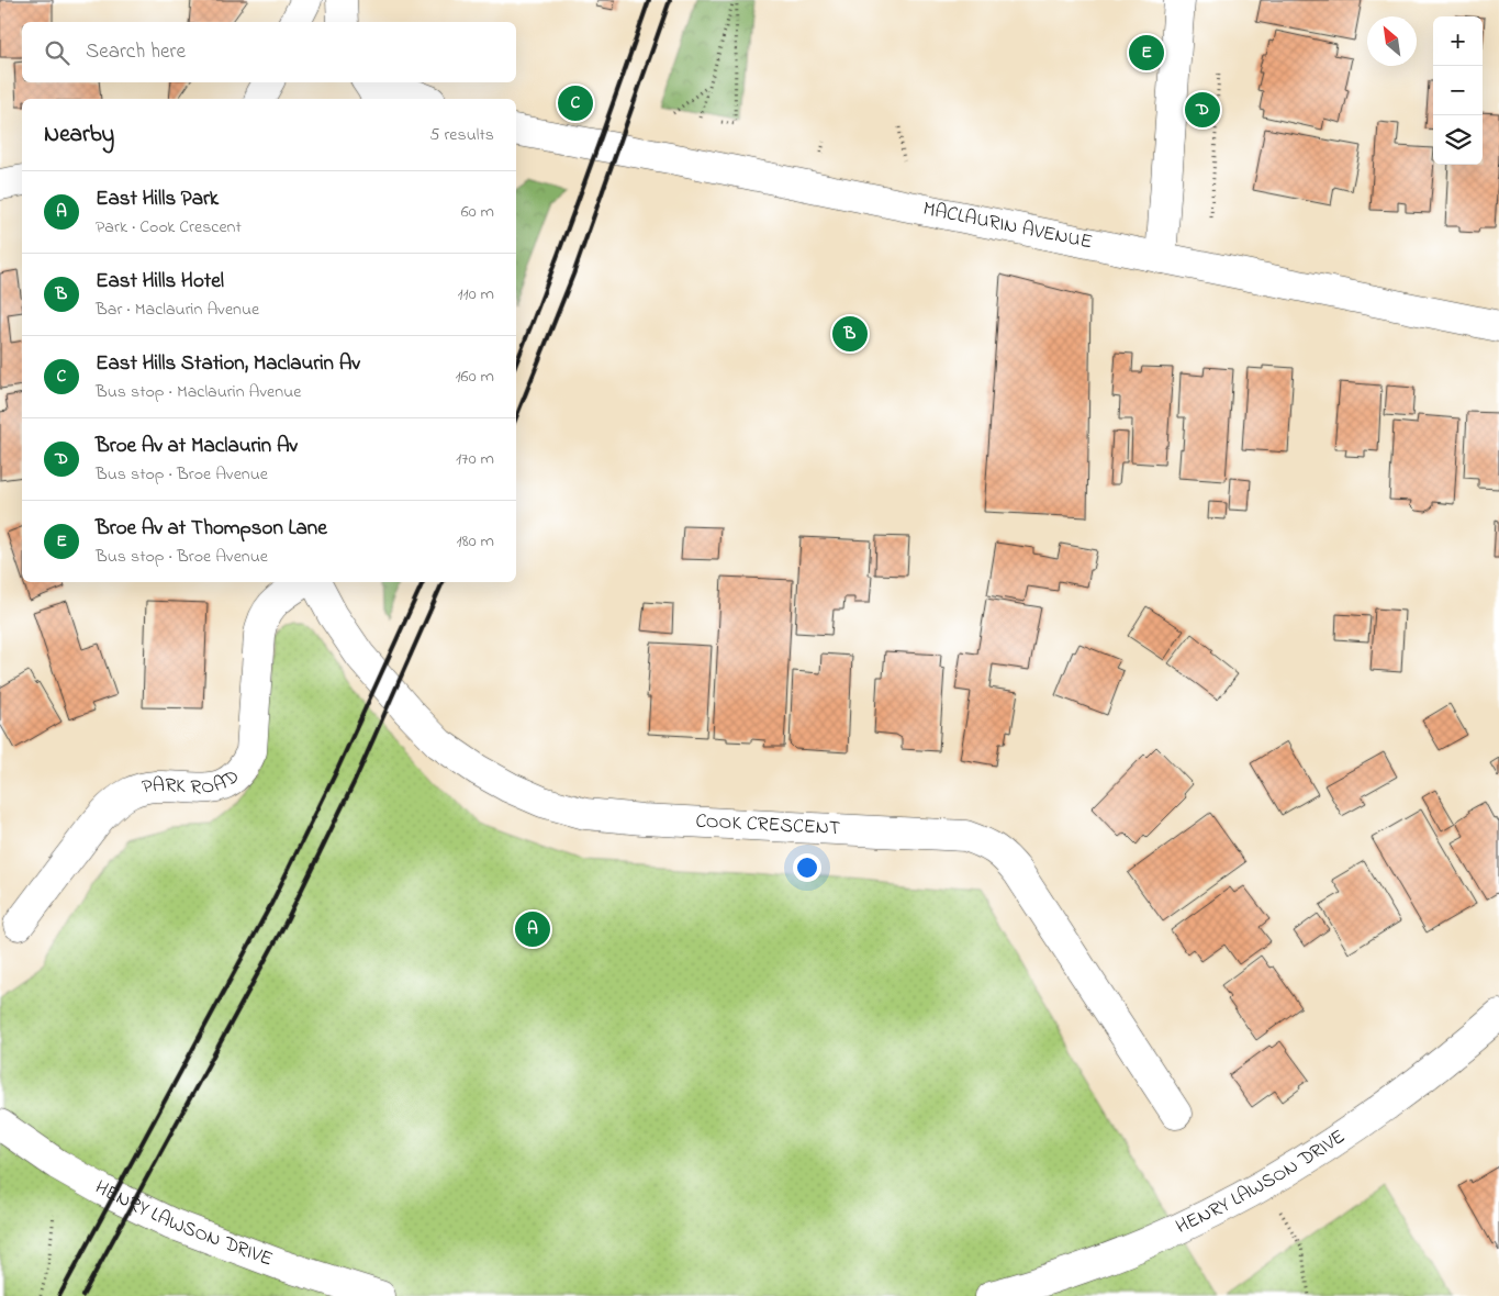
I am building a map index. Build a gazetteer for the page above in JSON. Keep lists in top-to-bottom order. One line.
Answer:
{"streets":{"street":["MACLAURIN AVENUE","PARK ROAD","COOK CRESCENT","HENRY LAWSON DRIVE"]},"north":"top left","page":{"map_buttons":["+","−"],"search":"Search here","pins":["E","C","D","B","A"],"heading":["Nearby","5 results"],"list":[{"mark":"A","name":"East Hills Park","note":"Park · Cook Crescent","value":"60 m"},{"mark":"B","name":"East Hills Hotel","note":"Bar · Maclaurin Avenue","value":"110 m"},{"mark":"C","name":"East Hills Station, Maclaurin Av","note":"Bus stop · Maclaurin Avenue","value":"160 m"},{"mark":"D","name":"Broe Av at Maclaurin Av","note":"Bus stop · Broe Avenue","value":"170 m"},{"mark":"E","name":"Broe Av at Thompson Lane","note":"Bus stop · Broe Avenue","value":"180 m"}]}}
